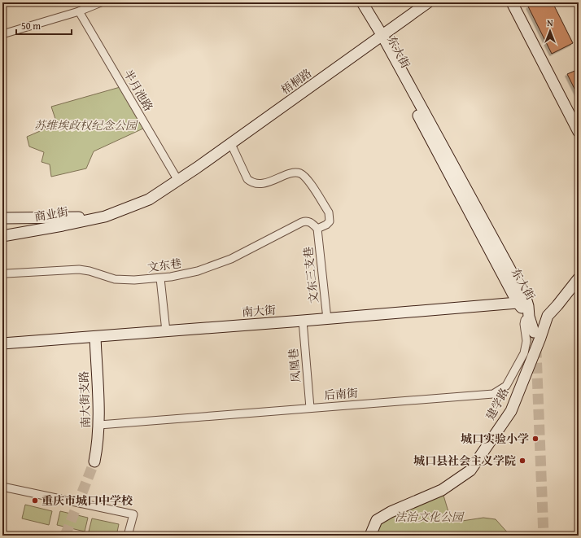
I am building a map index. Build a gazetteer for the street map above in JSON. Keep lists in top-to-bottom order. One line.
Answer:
{"streets":{"street":["东大街","梧桐路","半月池路","商业街","文东巷","文东三支巷","南大街","凤凰巷","后南街","南大街支路","建学路"]},"crossings":[["东大街","梧桐路"],["东大街","南大街"],["东大街","后南街"],["梧桐路","半月池路"],["梧桐路","商业街"],["半月池路","商业街"],["文东巷","文东三支巷"],["文东三支巷","南大街"],["南大街","凤凰巷"],["南大街","南大街支路"],["凤凰巷","后南街"],["后南街","南大街支路"]],"parks":["苏维埃政权纪念公园","法治文化公园"],"places":["城口实验小学","城口县社会主义学院","重庆市城口中学校"],"scale_bar":"50 m","north":"top"}
